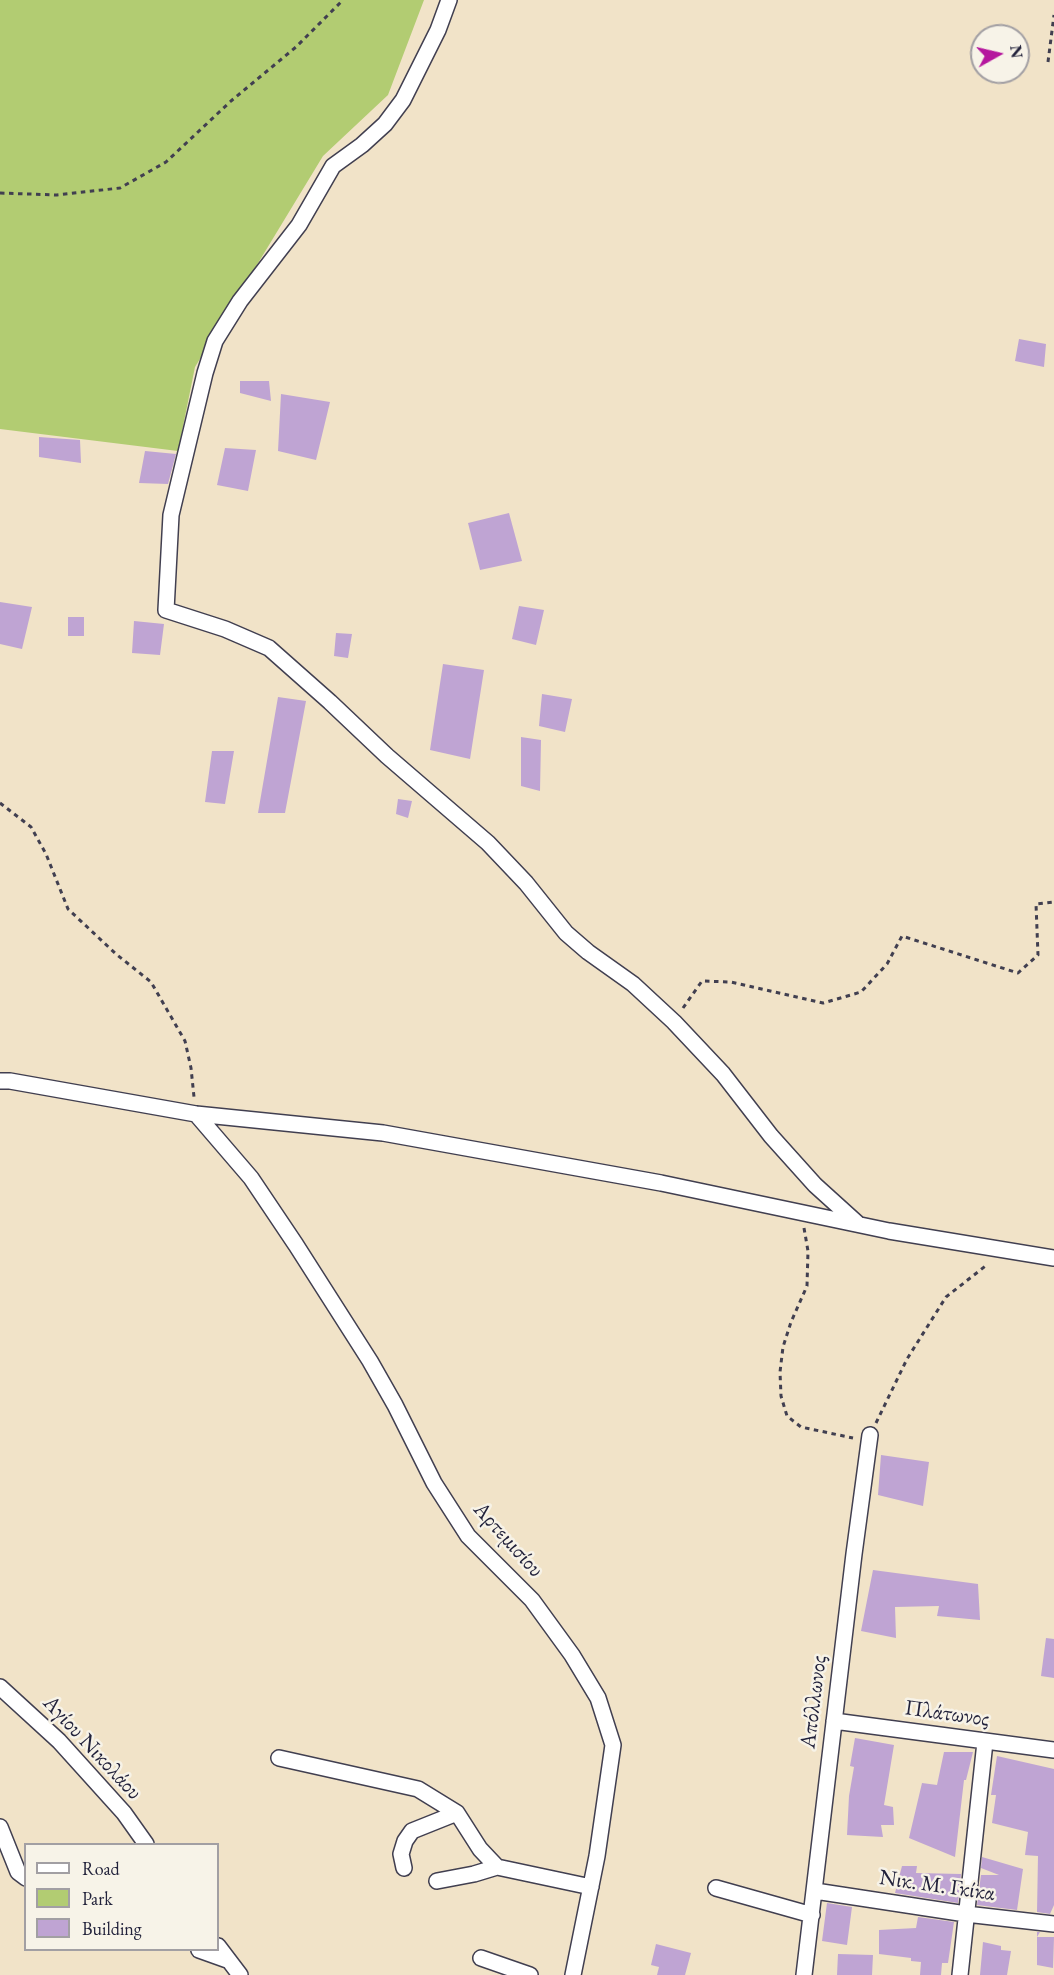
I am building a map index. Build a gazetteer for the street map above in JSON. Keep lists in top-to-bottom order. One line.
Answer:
{"streets":{"street":["Αρτεμισίου","Απόλλωνος","Πλάτωνος","Αγίου Νικολάου","Νικ. Μ. Γκίκα"]},"crossings":[["Απόλλωνος","Πλάτωνος"],["Απόλλωνος","Νικ. Μ. Γκίκα"]],"legend":["Road","Park","Building"],"north":"right"}
